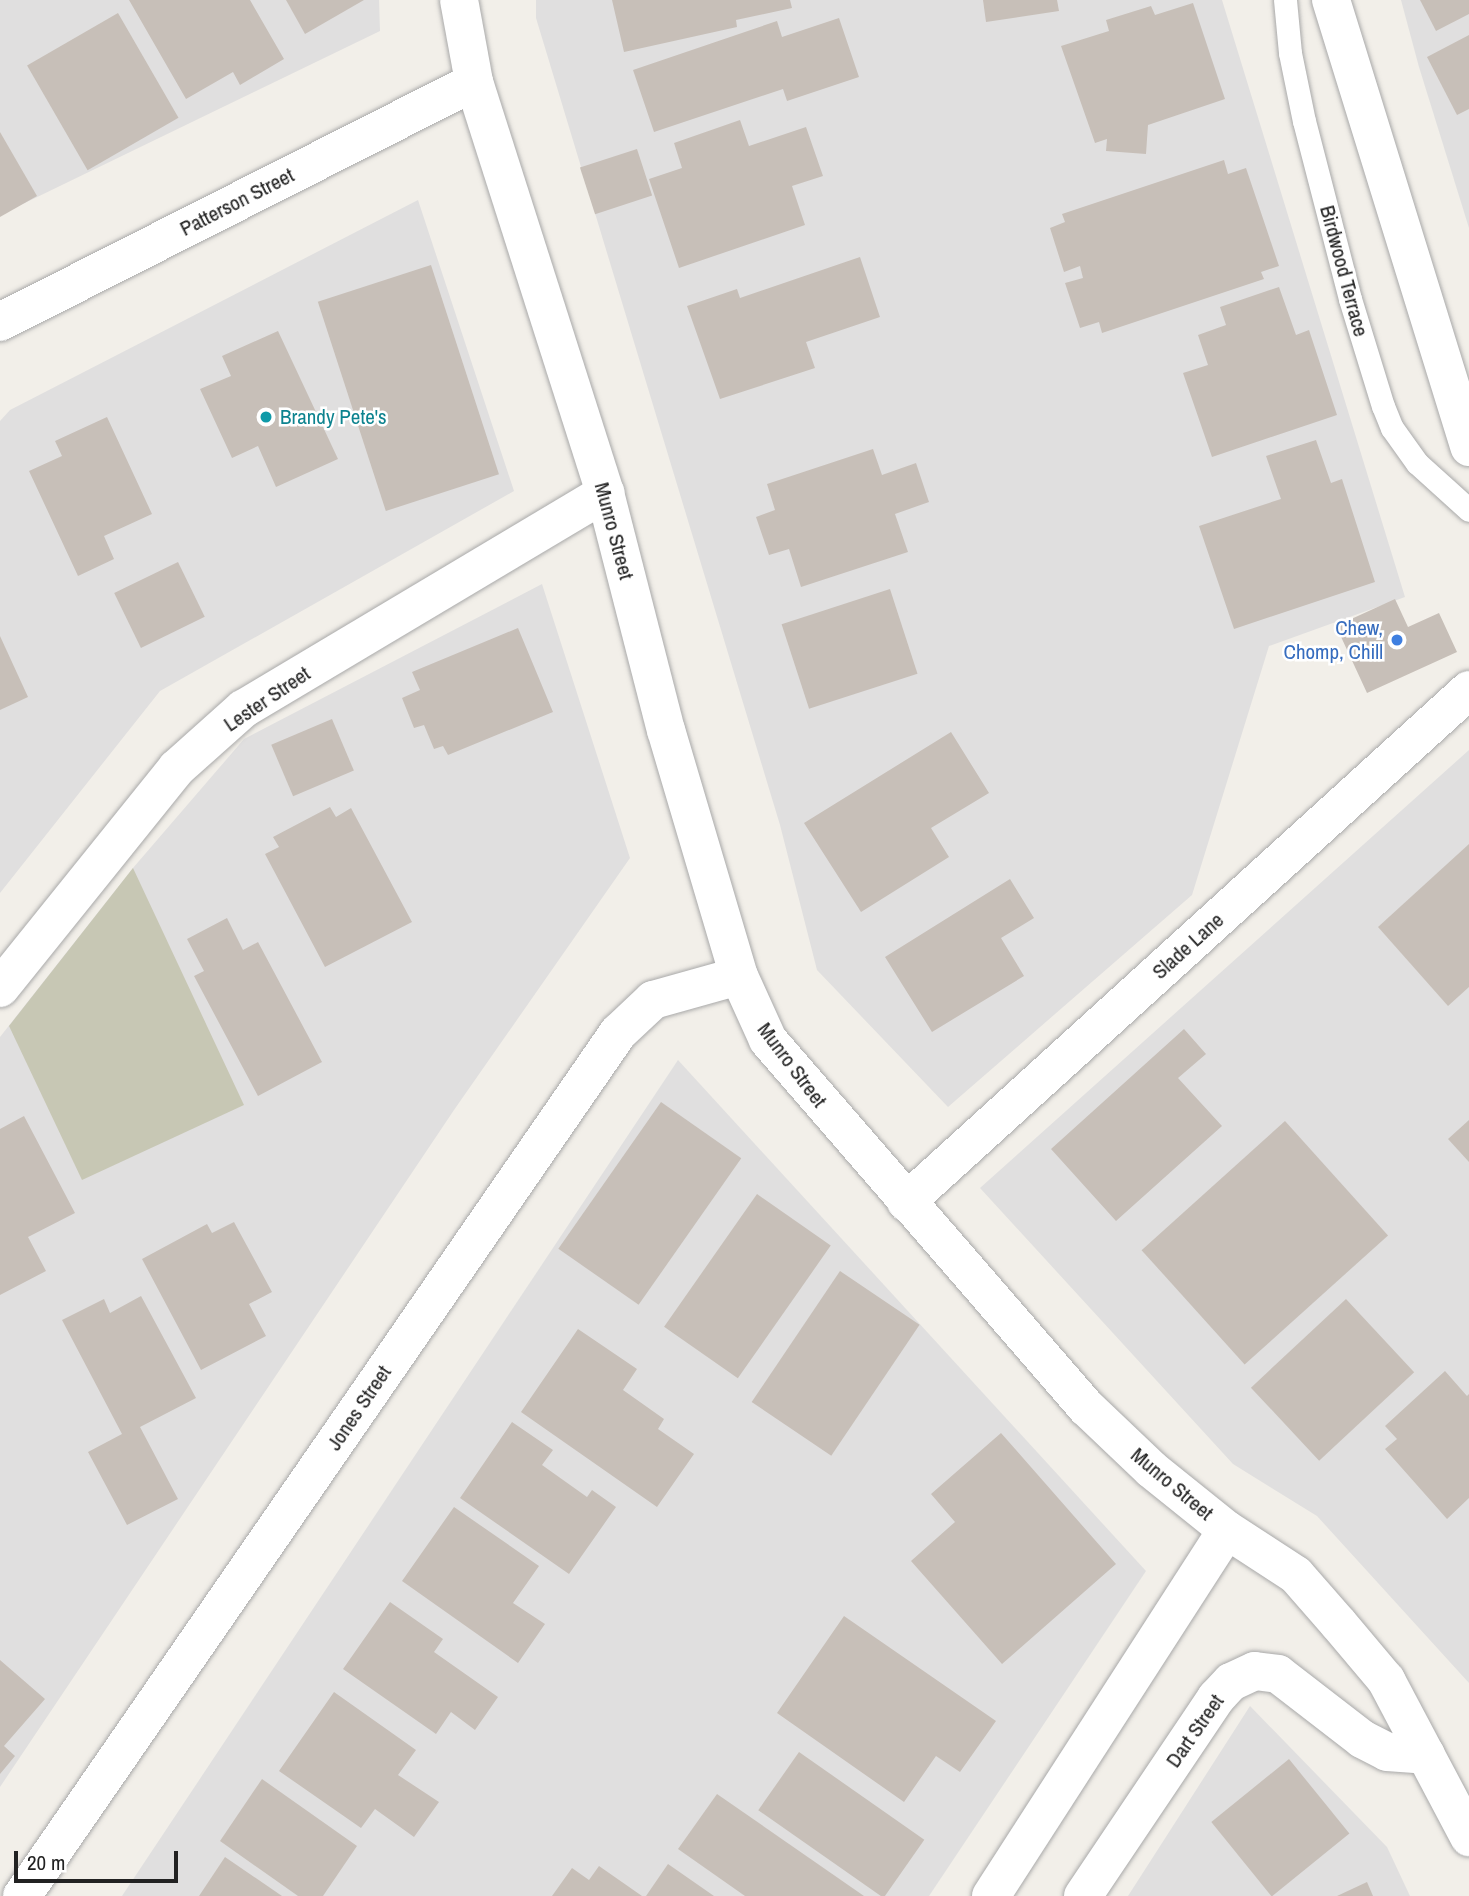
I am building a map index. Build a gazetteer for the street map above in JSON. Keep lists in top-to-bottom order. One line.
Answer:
{"streets":{"street":["Patterson Street","Munro Street","Lester Street","Slade Lane","Jones Street","Dart Street"],"lane":["Birdwood Terrace"]},"crossings":[["Patterson Street","Munro Street"],["Munro Street","Lester Street"],["Munro Street","Slade Lane"],["Munro Street","Jones Street"],["Munro Street","Dart Street"]],"places":["Brandy Pete's","Chew, Chomp, Chill"],"scale_bar":"20 m"}
